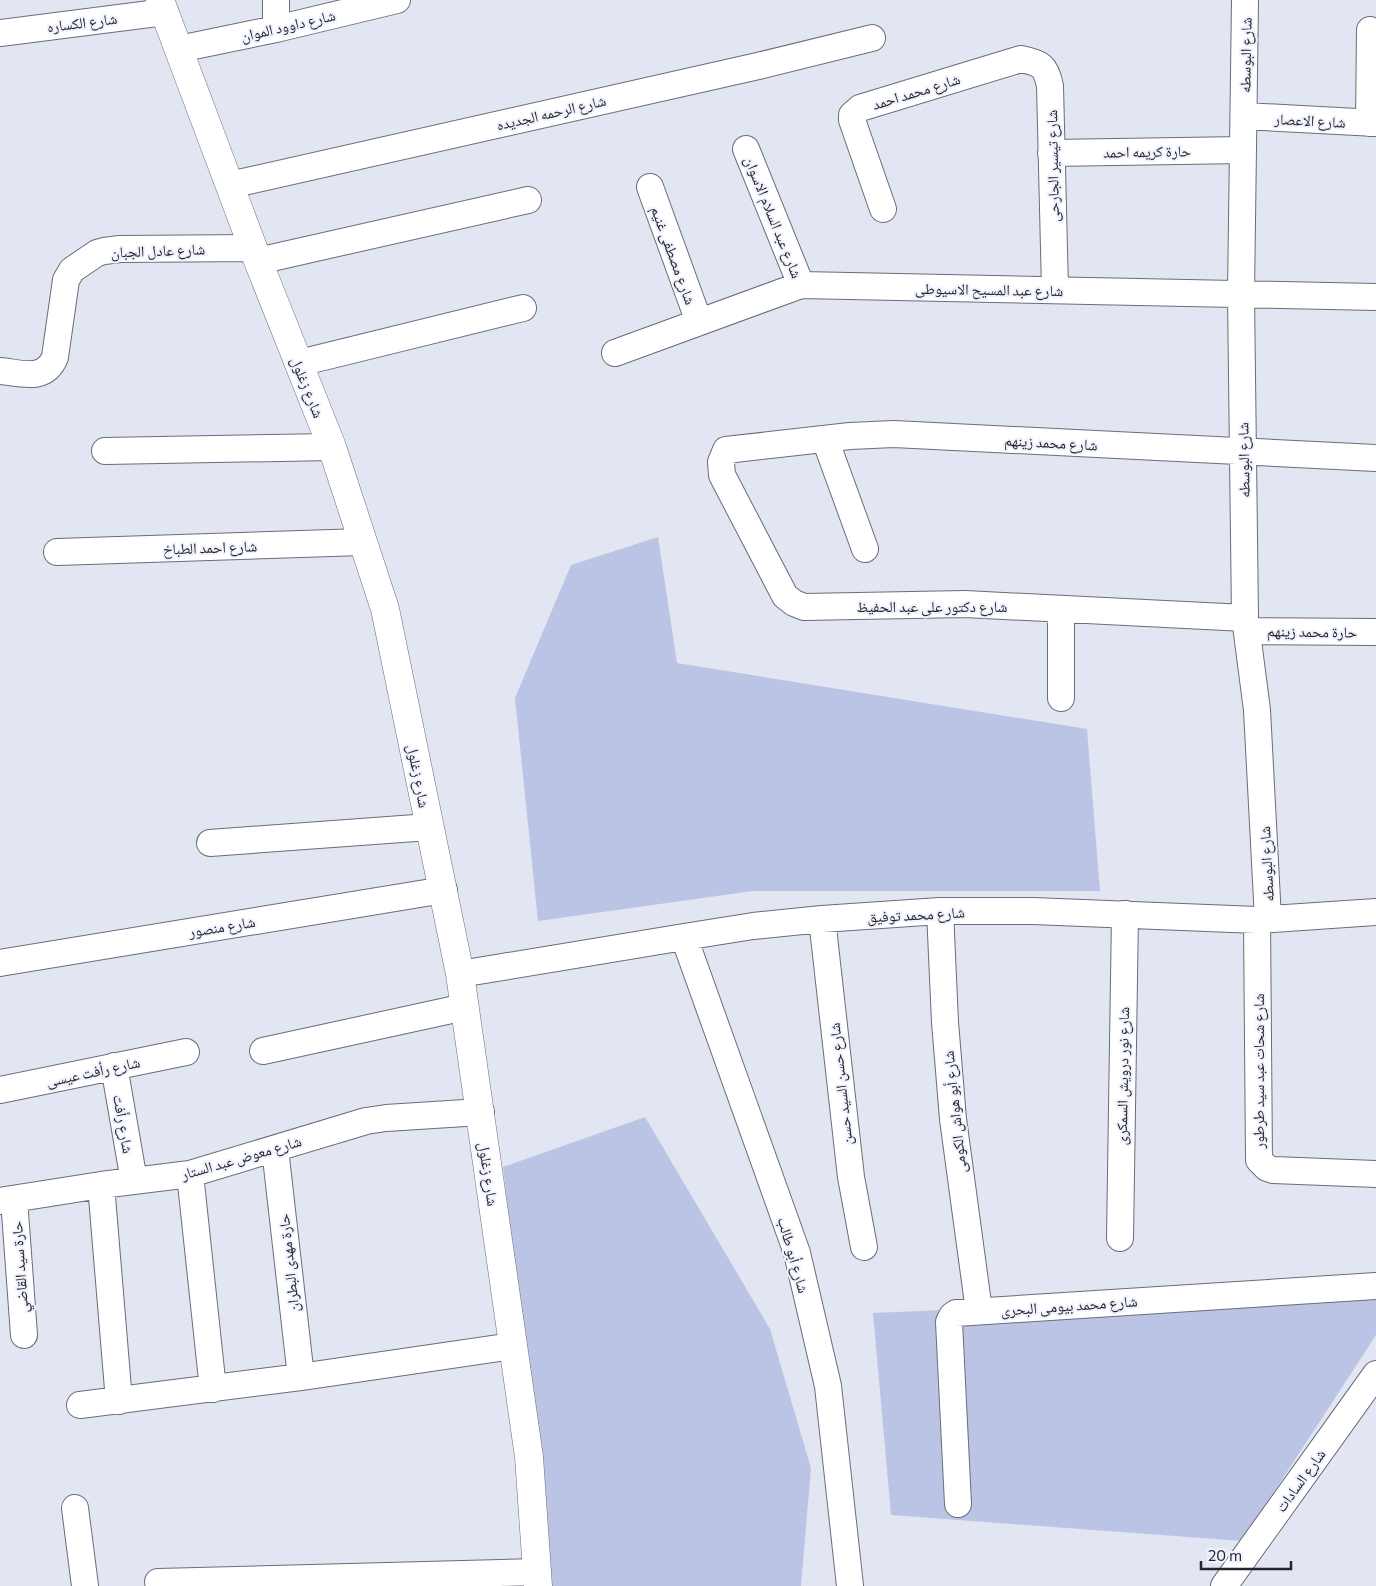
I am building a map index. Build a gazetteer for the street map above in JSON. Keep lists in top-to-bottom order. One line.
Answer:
{"streets":{"street":["شارع الكساره","شارع داوود الموان","شارع البوسطه","شارع محمد احمد","شارع الرحمه الجديده","شارع الاعصار","حارة كريمه احمد","شارع تيسير الجارحى","شارع عبد السلام الاسوان","شارع عادل الجبان","شارع مصطفى غنيم","شارع عبد المسيح الاسيوطى","شارع زغلول","شارع محمد زينهم","شارع احمد الطباخ","شارع دكتور على عبد الحفيظ","حارة محمد زينهم","شارع محمد توفيق","شارع منصور","شارع رأفت عيسى","شارع شحات عبد سيد طرطور","شارع نور درويش السمكرى","شارع حسن السيد حسن","شارع أبو هواش الكومى","شارع رأفت","شارع معوض عبد الستار","شارع أبو طالب","حارة مهدى البطران","حارة سيد القاضي","شارع محمد بيومى البحرى","شارع السادات"]},"crossings":[["شارع الكساره","شارع زغلول"],["شارع داوود الموان","شارع زغلول"],["شارع البوسطه","شارع الاعصار"],["شارع البوسطه","حارة كريمه احمد"],["شارع البوسطه","شارع عبد المسيح الاسيوطى"],["شارع البوسطه","شارع محمد زينهم"],["شارع البوسطه","شارع دكتور على عبد الحفيظ"],["شارع البوسطه","حارة محمد زينهم"],["شارع البوسطه","شارع محمد توفيق"],["شارع البوسطه","شارع شحات عبد سيد طرطور"],["شارع محمد احمد","شارع تيسير الجارحى"],["شارع الرحمه الجديده","شارع زغلول"],["حارة كريمه احمد","شارع تيسير الجارحى"],["شارع تيسير الجارحى","شارع عبد المسيح الاسيوطى"],["شارع عبد السلام الاسوان","شارع عبد المسيح الاسيوطى"],["شارع عادل الجبان","شارع زغلول"],["شارع مصطفى غنيم","شارع عبد المسيح الاسيوطى"],["شارع زغلول","شارع احمد الطباخ"],["شارع زغلول","شارع محمد توفيق"],["شارع زغلول","شارع منصور"],["شارع زغلول","شارع معوض عبد الستار"],["شارع محمد زينهم","شارع دكتور على عبد الحفيظ"],["شارع دكتور على عبد الحفيظ","حارة محمد زينهم"],["شارع محمد توفيق","شارع شحات عبد سيد طرطور"],["شارع محمد توفيق","شارع نور درويش السمكرى"],["شارع محمد توفيق","شارع حسن السيد حسن"],["شارع محمد توفيق","شارع أبو هواش الكومى"],["شارع محمد توفيق","شارع أبو طالب"],["شارع رأفت عيسى","شارع رأفت"],["شارع أبو هواش الكومى","شارع محمد بيومى البحرى"],["شارع رأفت","شارع معوض عبد الستار"],["شارع معوض عبد الستار","حارة مهدى البطران"],["شارع معوض عبد الستار","حارة سيد القاضي"]],"scale_bar":"20 m"}
